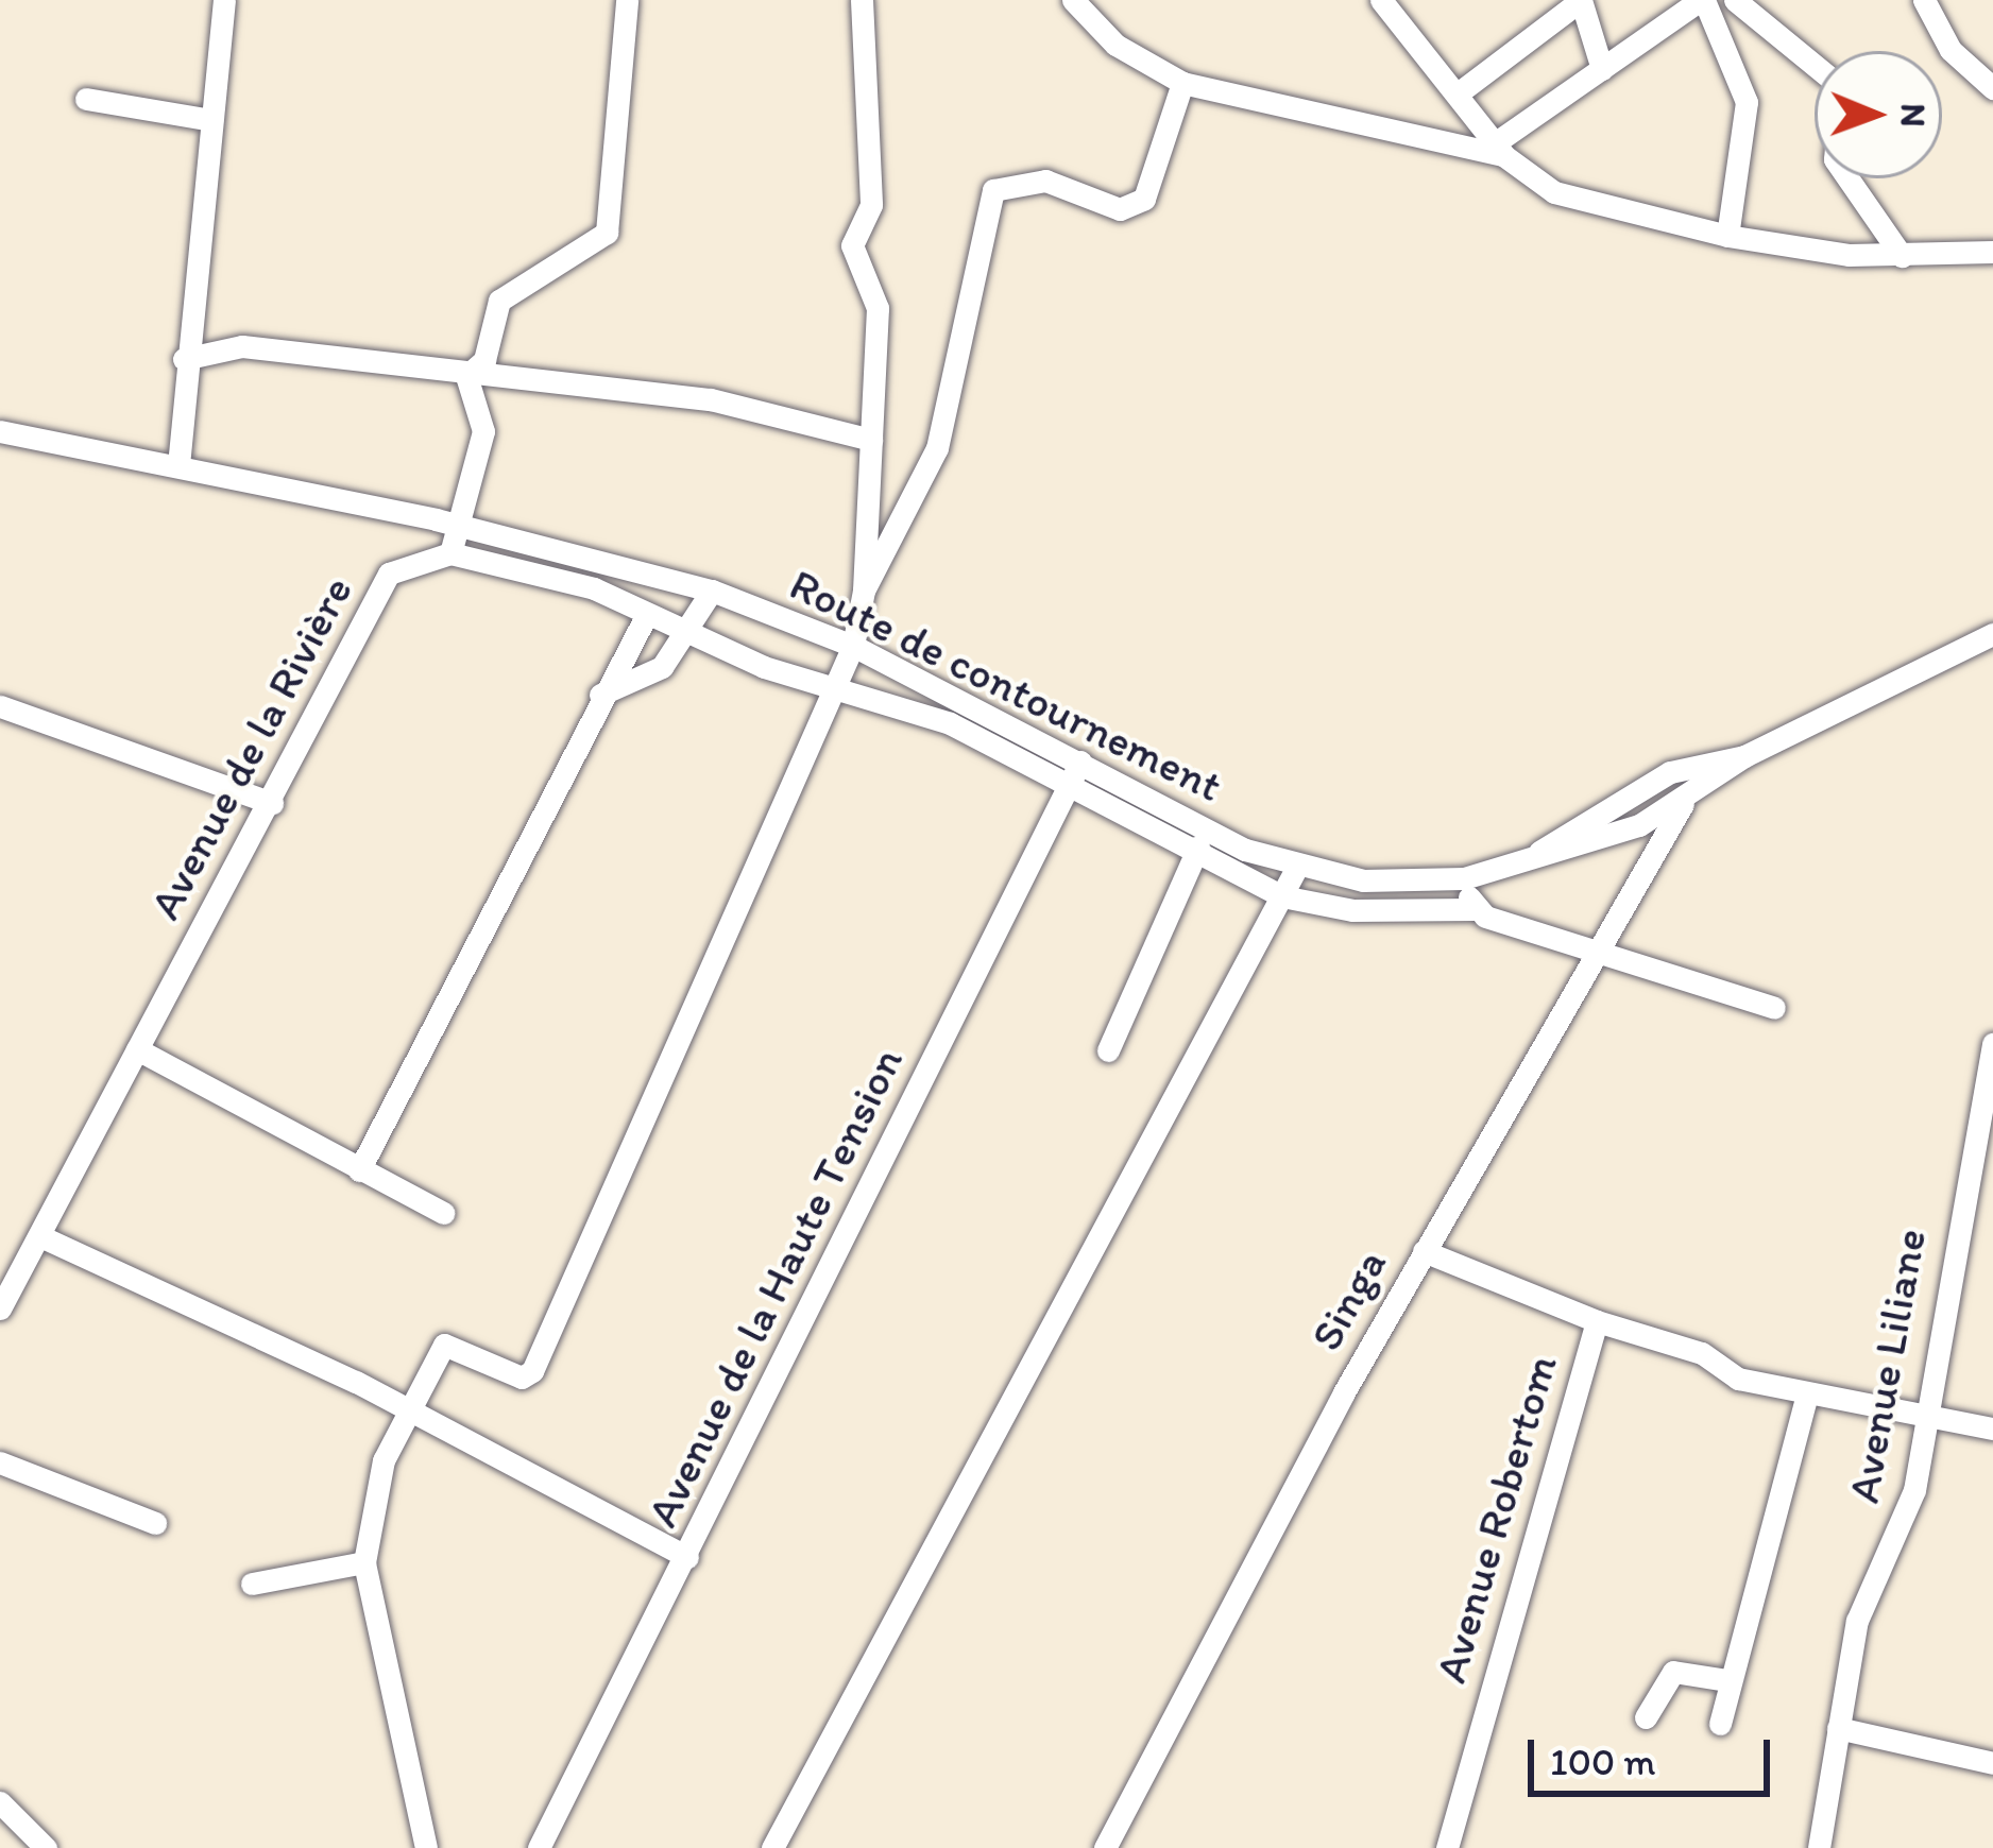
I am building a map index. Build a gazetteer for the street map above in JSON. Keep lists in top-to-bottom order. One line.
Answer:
{"streets":{"street":["Route de contournement","Avenue de la Rivière","Avenue de la Haute Tension","Singa","Avenue Liliane","Avenue Robertom"]},"crossings":[["Route de contournement","Avenue de la Haute Tension"],["Route de contournement","Singa"],["Singa","Avenue Robertom"]],"scale_bar":"100 m","north":"right"}
